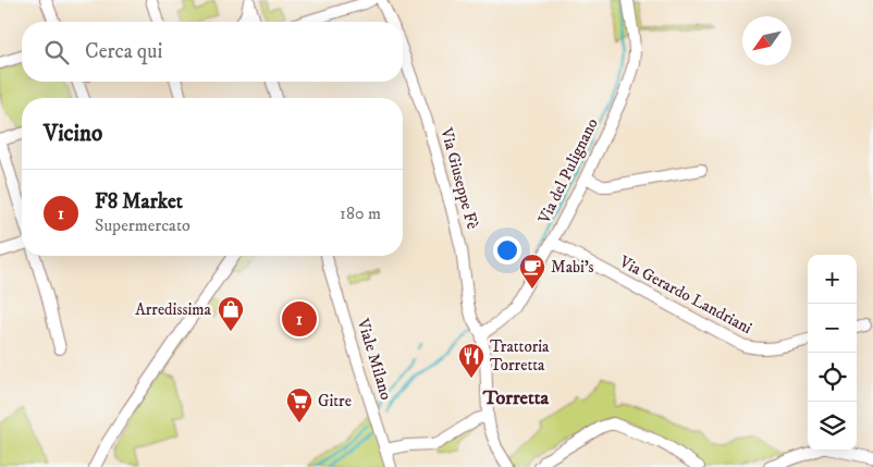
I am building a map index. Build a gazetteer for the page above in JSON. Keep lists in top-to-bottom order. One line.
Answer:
{"streets":{"street":["Via del Pulignano","Via Giuseppe Fè","Via Gerardo Landriani","Viale Milano"]},"crossings":[["Via del Pulignano","Via Giuseppe Fè"],["Via del Pulignano","Via Gerardo Landriani"]],"districts":["Torretta"],"places":{"cafe":["Mabi’s"],"shop":["Arredissima"],"restaurant":["Trattoria Torretta"],"supermarket":["Gitre"]},"north":"bottom left","page":{"search":"Cerca qui","heading":"Vicino","list":[{"mark":"1","name":"F8 Market","note":"Supermercato","value":"180 m"}],"map_buttons":["+","−"],"pins":"1"}}
